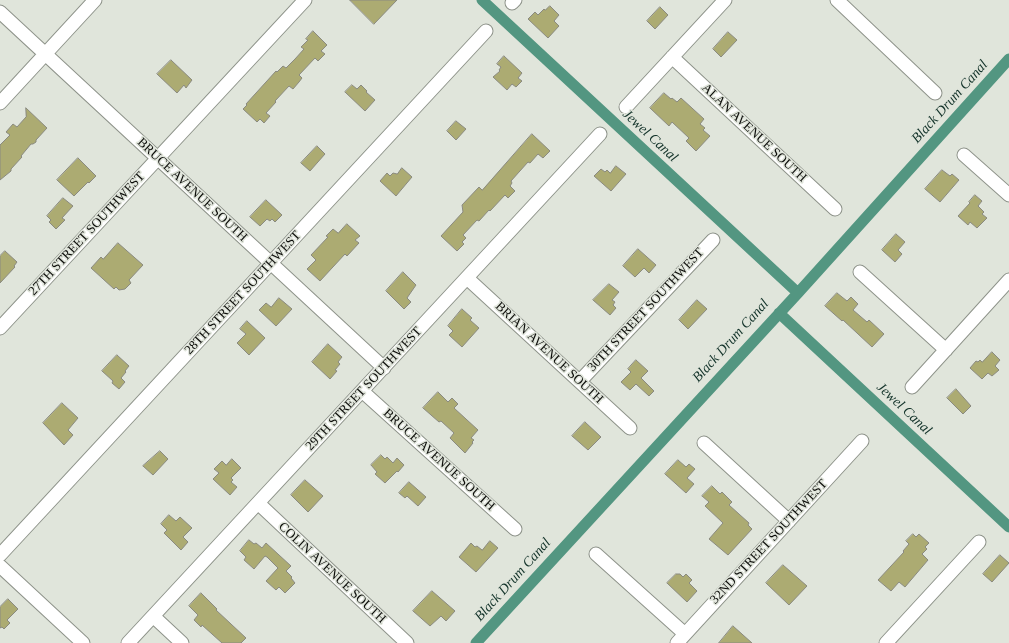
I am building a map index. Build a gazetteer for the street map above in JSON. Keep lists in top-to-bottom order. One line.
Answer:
{"streets":{"street":["ALAN AVENUE SOUTH","BRUCE AVENUE SOUTH","27TH STREET SOUTHWEST","28TH STREET SOUTHWEST","30TH STREET SOUTHWEST","BRIAN AVENUE SOUTH","29TH STREET SOUTHWEST","32ND STREET SOUTHWEST","COLIN AVENUE SOUTH"]},"crossings":[["BRUCE AVENUE SOUTH","27TH STREET SOUTHWEST"],["BRUCE AVENUE SOUTH","28TH STREET SOUTHWEST"],["BRUCE AVENUE SOUTH","29TH STREET SOUTHWEST"],["30TH STREET SOUTHWEST","BRIAN AVENUE SOUTH"],["BRIAN AVENUE SOUTH","29TH STREET SOUTHWEST"],["29TH STREET SOUTHWEST","COLIN AVENUE SOUTH"]],"water":["Black Drum Canal","Jewel Canal"]}
